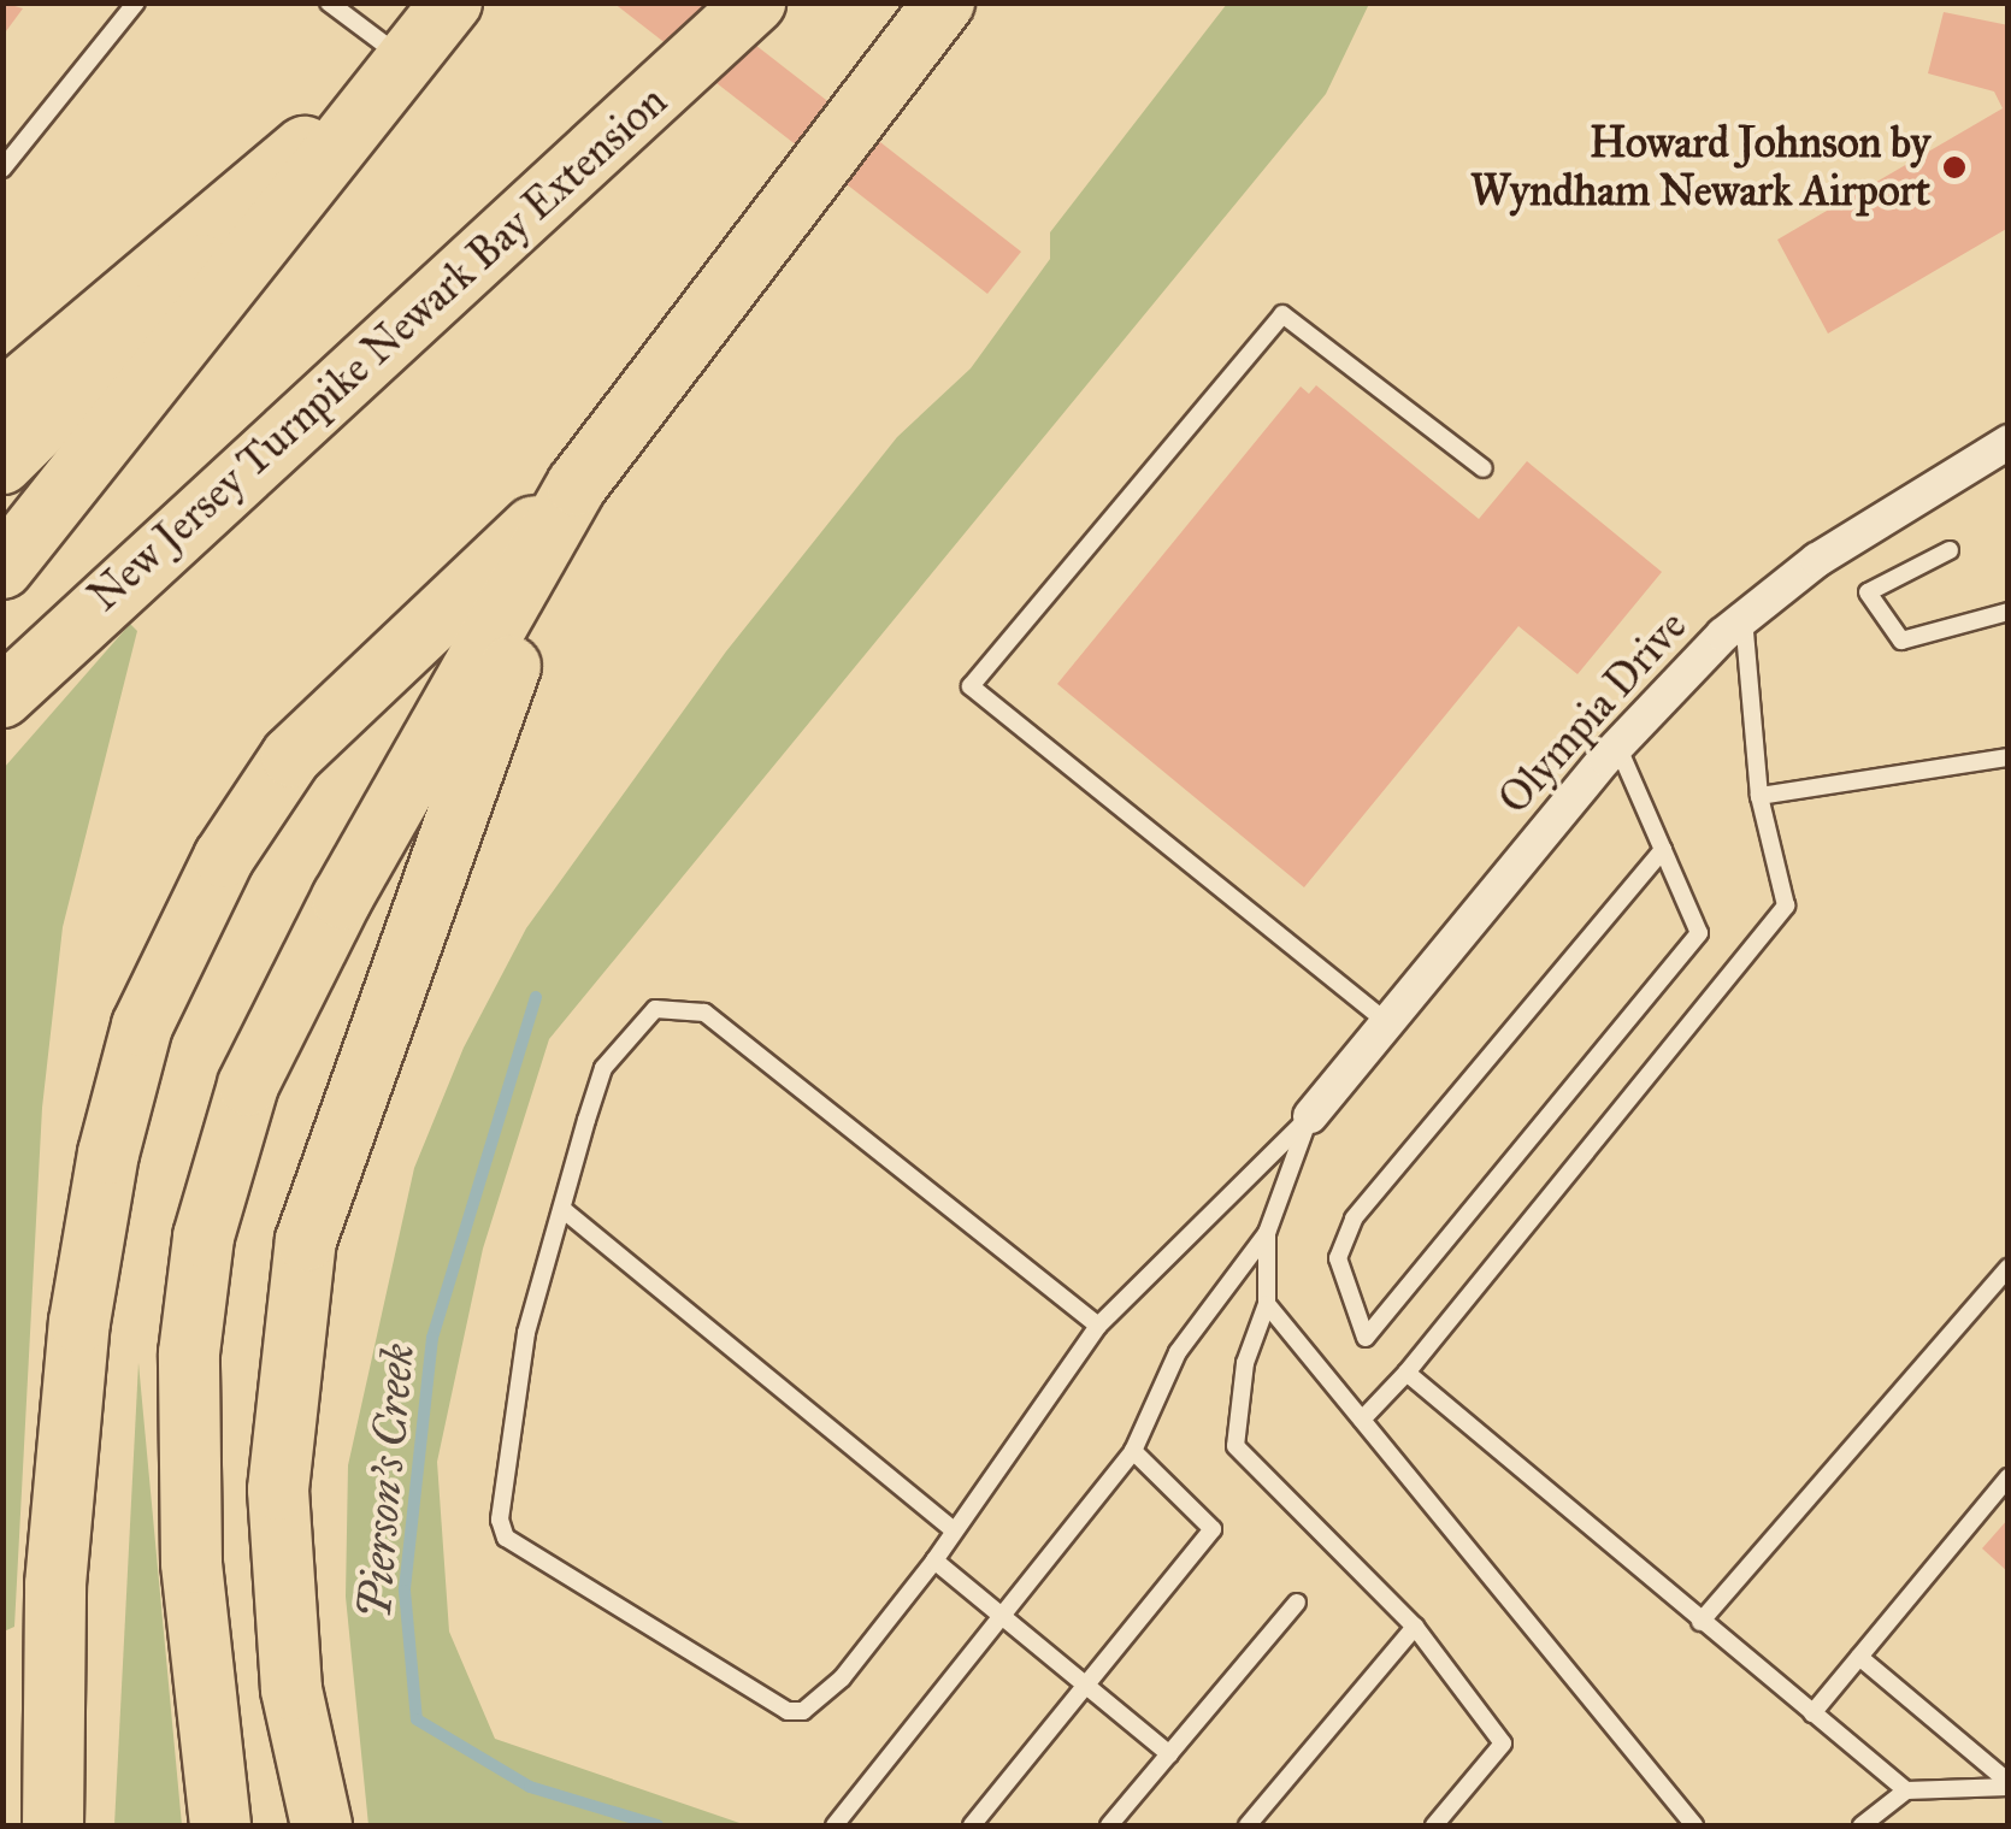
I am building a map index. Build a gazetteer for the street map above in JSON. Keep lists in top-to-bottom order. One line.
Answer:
{"streets":{"highway":["New Jersey Turnpike Newark Bay Extension"],"street":["Olympia Drive"]},"water":["Pierson's Creek"],"places":["Howard Johnson by Wyndham Newark Airport"]}
